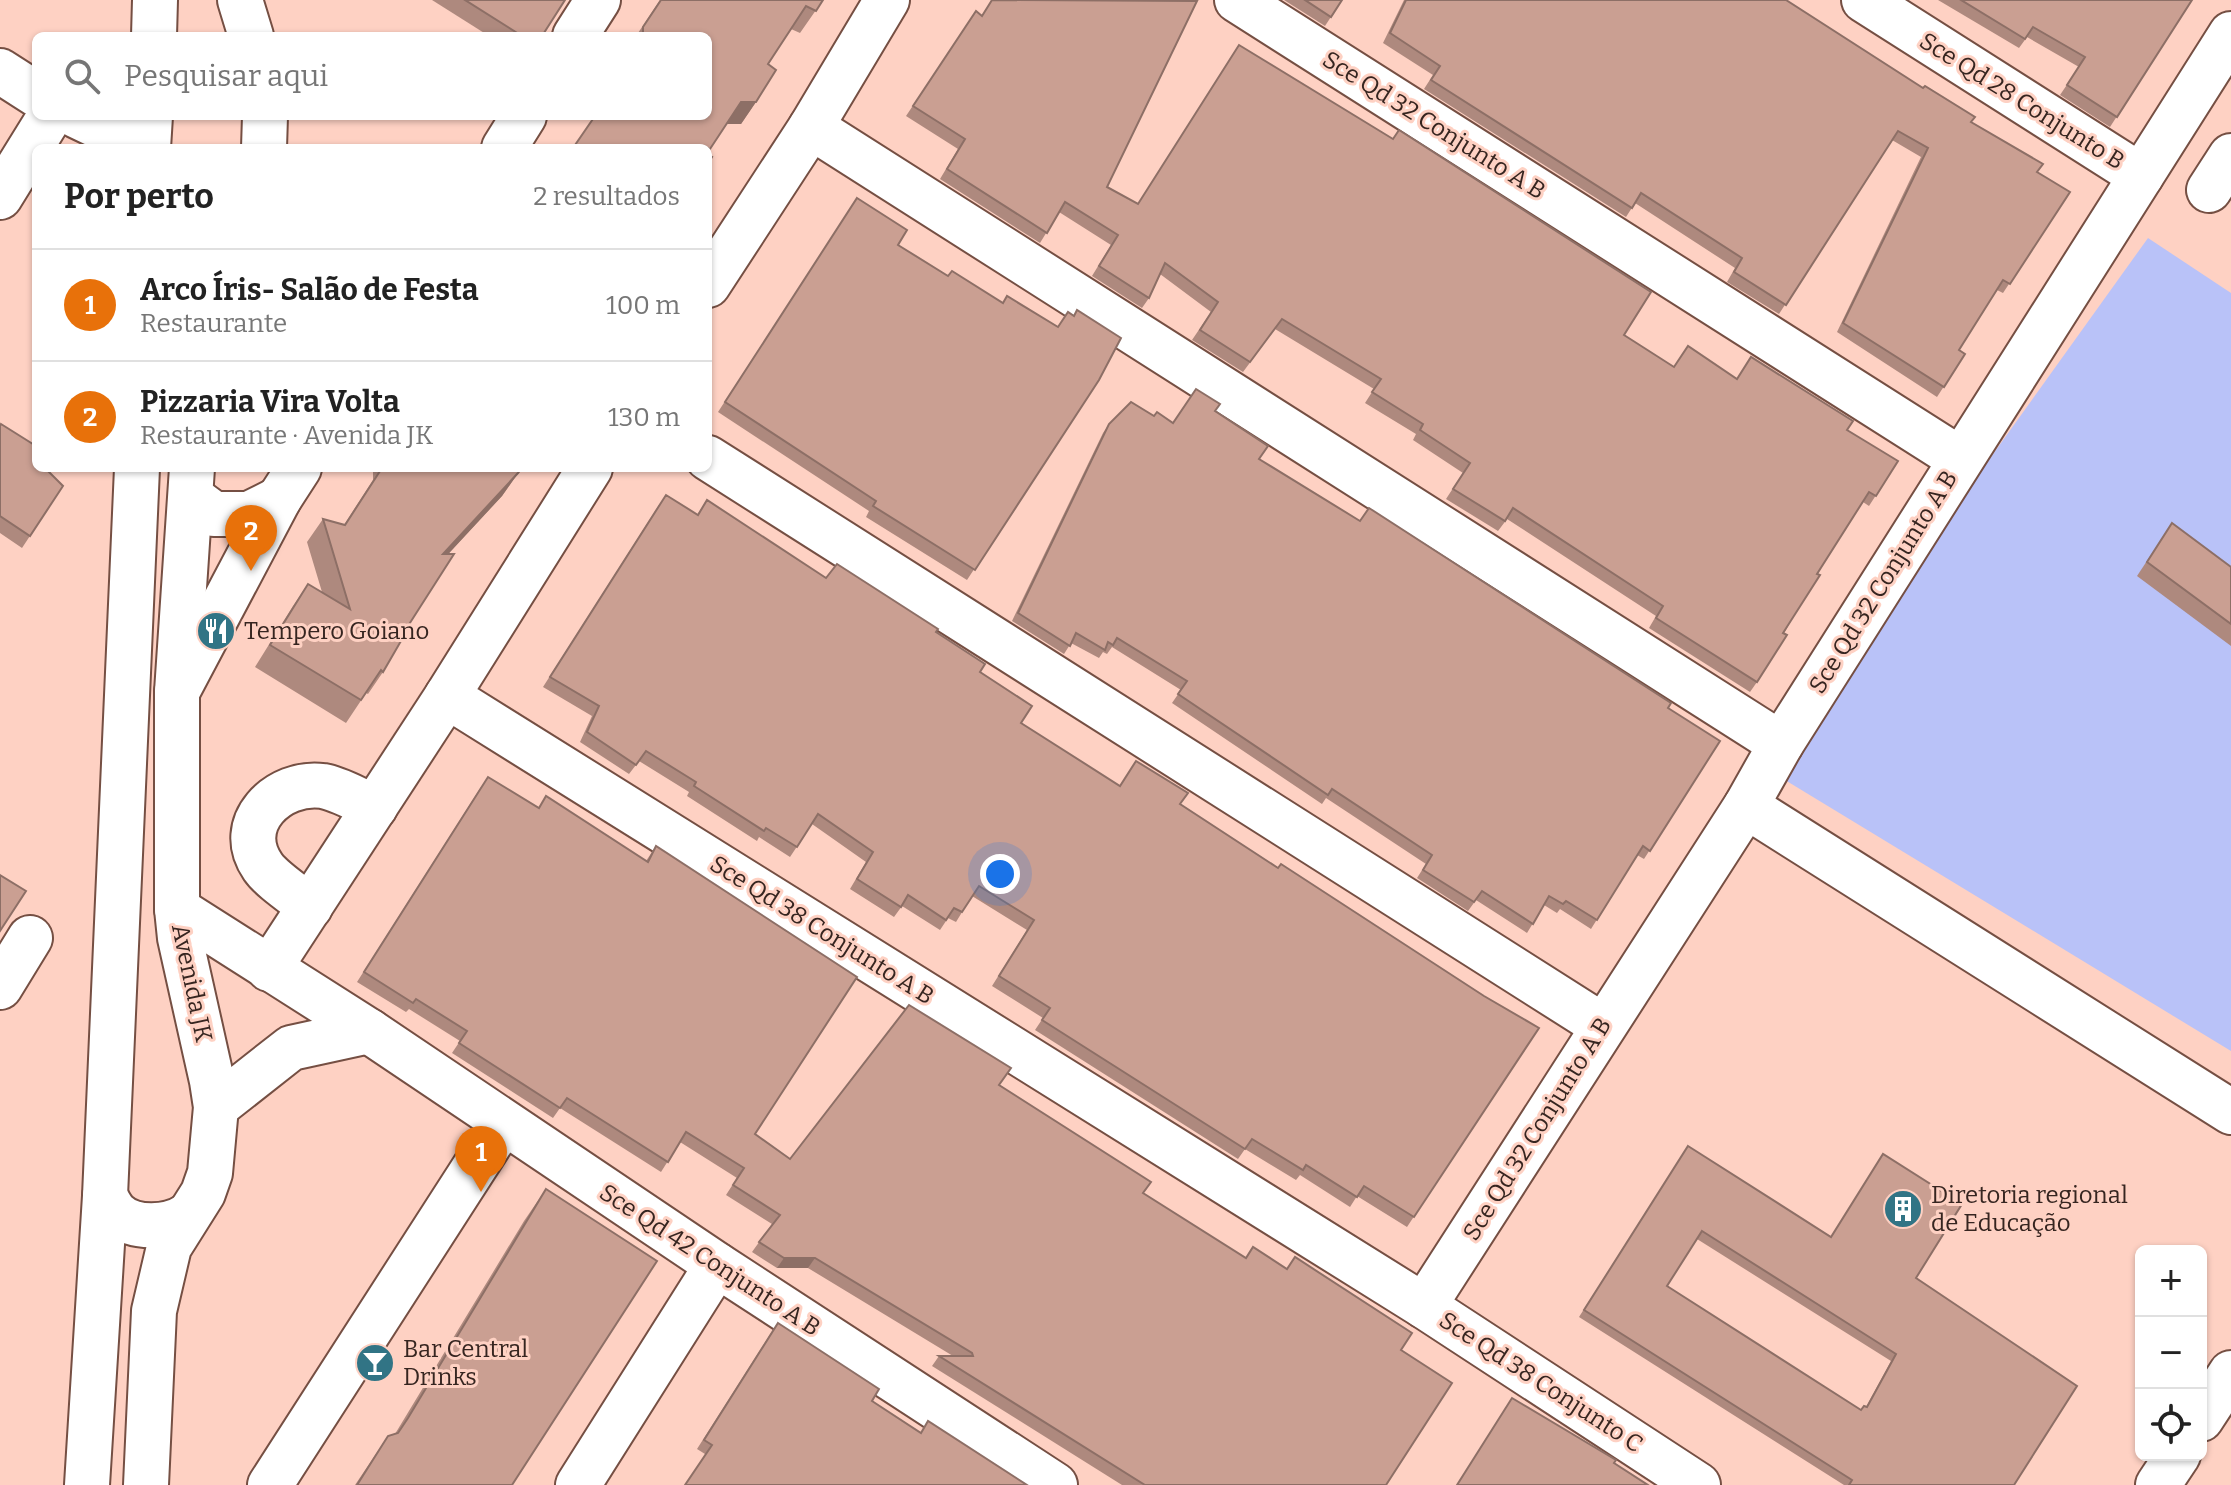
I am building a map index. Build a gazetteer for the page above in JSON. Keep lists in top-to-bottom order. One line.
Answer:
{"streets":{"street":["Sce Qd 28 Conjunto B","Sce Qd 32 Conjunto A B","Sce Qd 38 Conjunto A B","Avenida JK","Sce Qd 42 Conjunto A B","Sce Qd 38 Conjunto C"]},"crossings":[["Sce Qd 32 Conjunto A B","Sce Qd 38 Conjunto A B"],["Sce Qd 32 Conjunto A B","Sce Qd 38 Conjunto C"],["Sce Qd 38 Conjunto A B","Sce Qd 38 Conjunto C"],["Avenida JK","Sce Qd 42 Conjunto A B"]],"places":{"restaurant":["Tempero Goiano"],"building":["Diretoria regional de Educação"],"bar":["Bar Central Drinks"]},"page":{"search":"Pesquisar aqui","heading":["Por perto","2 resultados"],"list":[{"mark":"1","name":"Arco Íris- Salão de Festa","note":"Restaurante","value":"100 m"},{"mark":"2","name":"Pizzaria Vira Volta","note":"Restaurante · Avenida JK","value":"130 m"}],"pins":["2","1"],"map_buttons":["+","−"]}}
